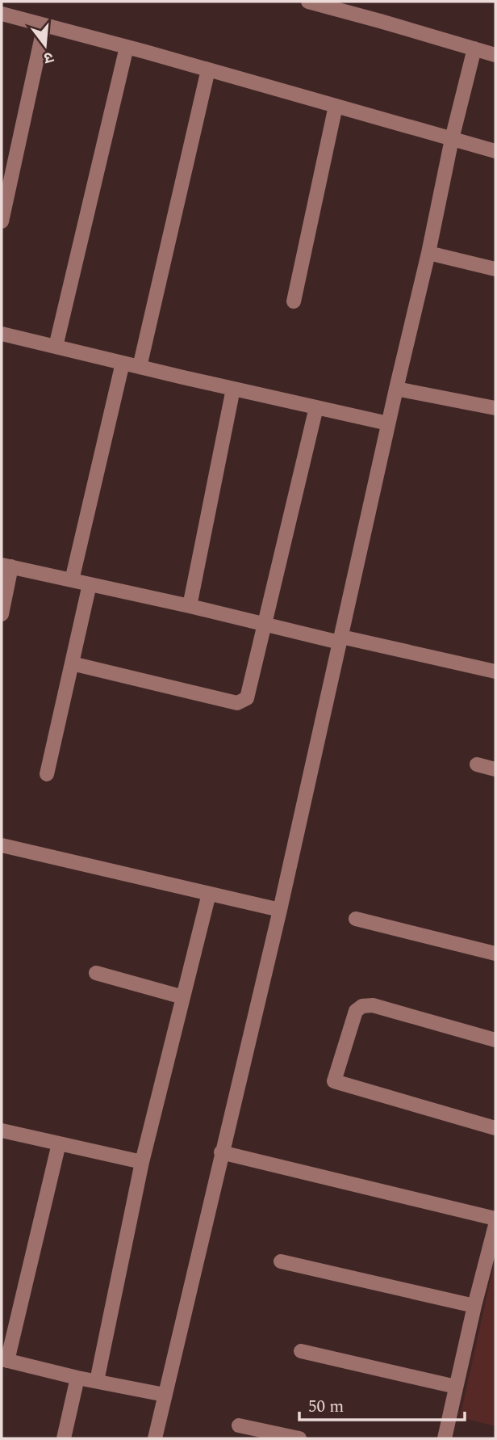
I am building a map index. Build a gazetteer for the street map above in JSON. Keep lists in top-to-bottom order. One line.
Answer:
{"scale_bar":"50 m","north":"bottom"}
